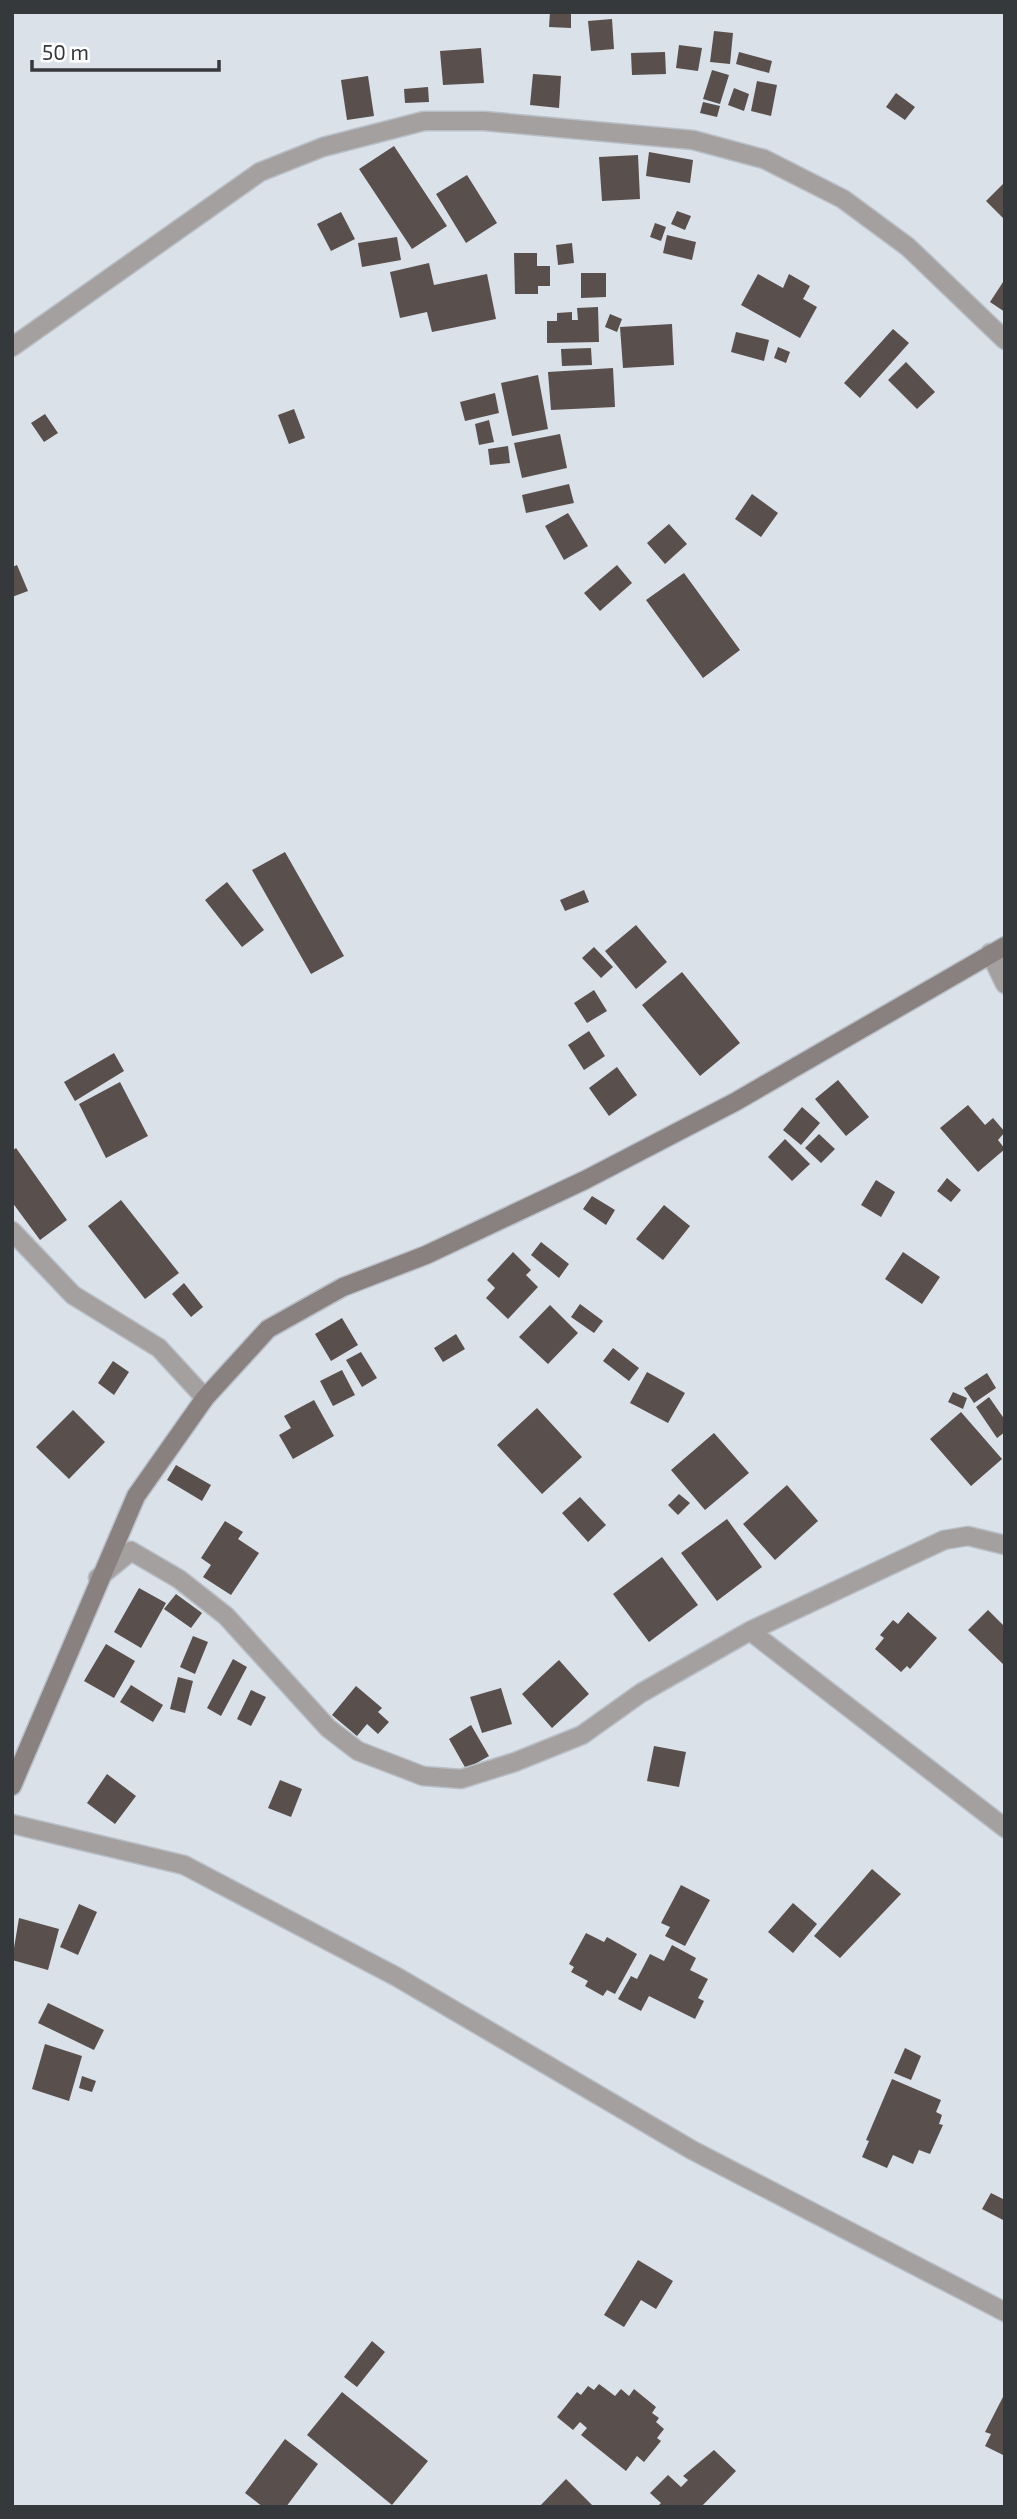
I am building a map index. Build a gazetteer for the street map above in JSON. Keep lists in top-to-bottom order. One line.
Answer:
{"scale_bar":"50 m"}
